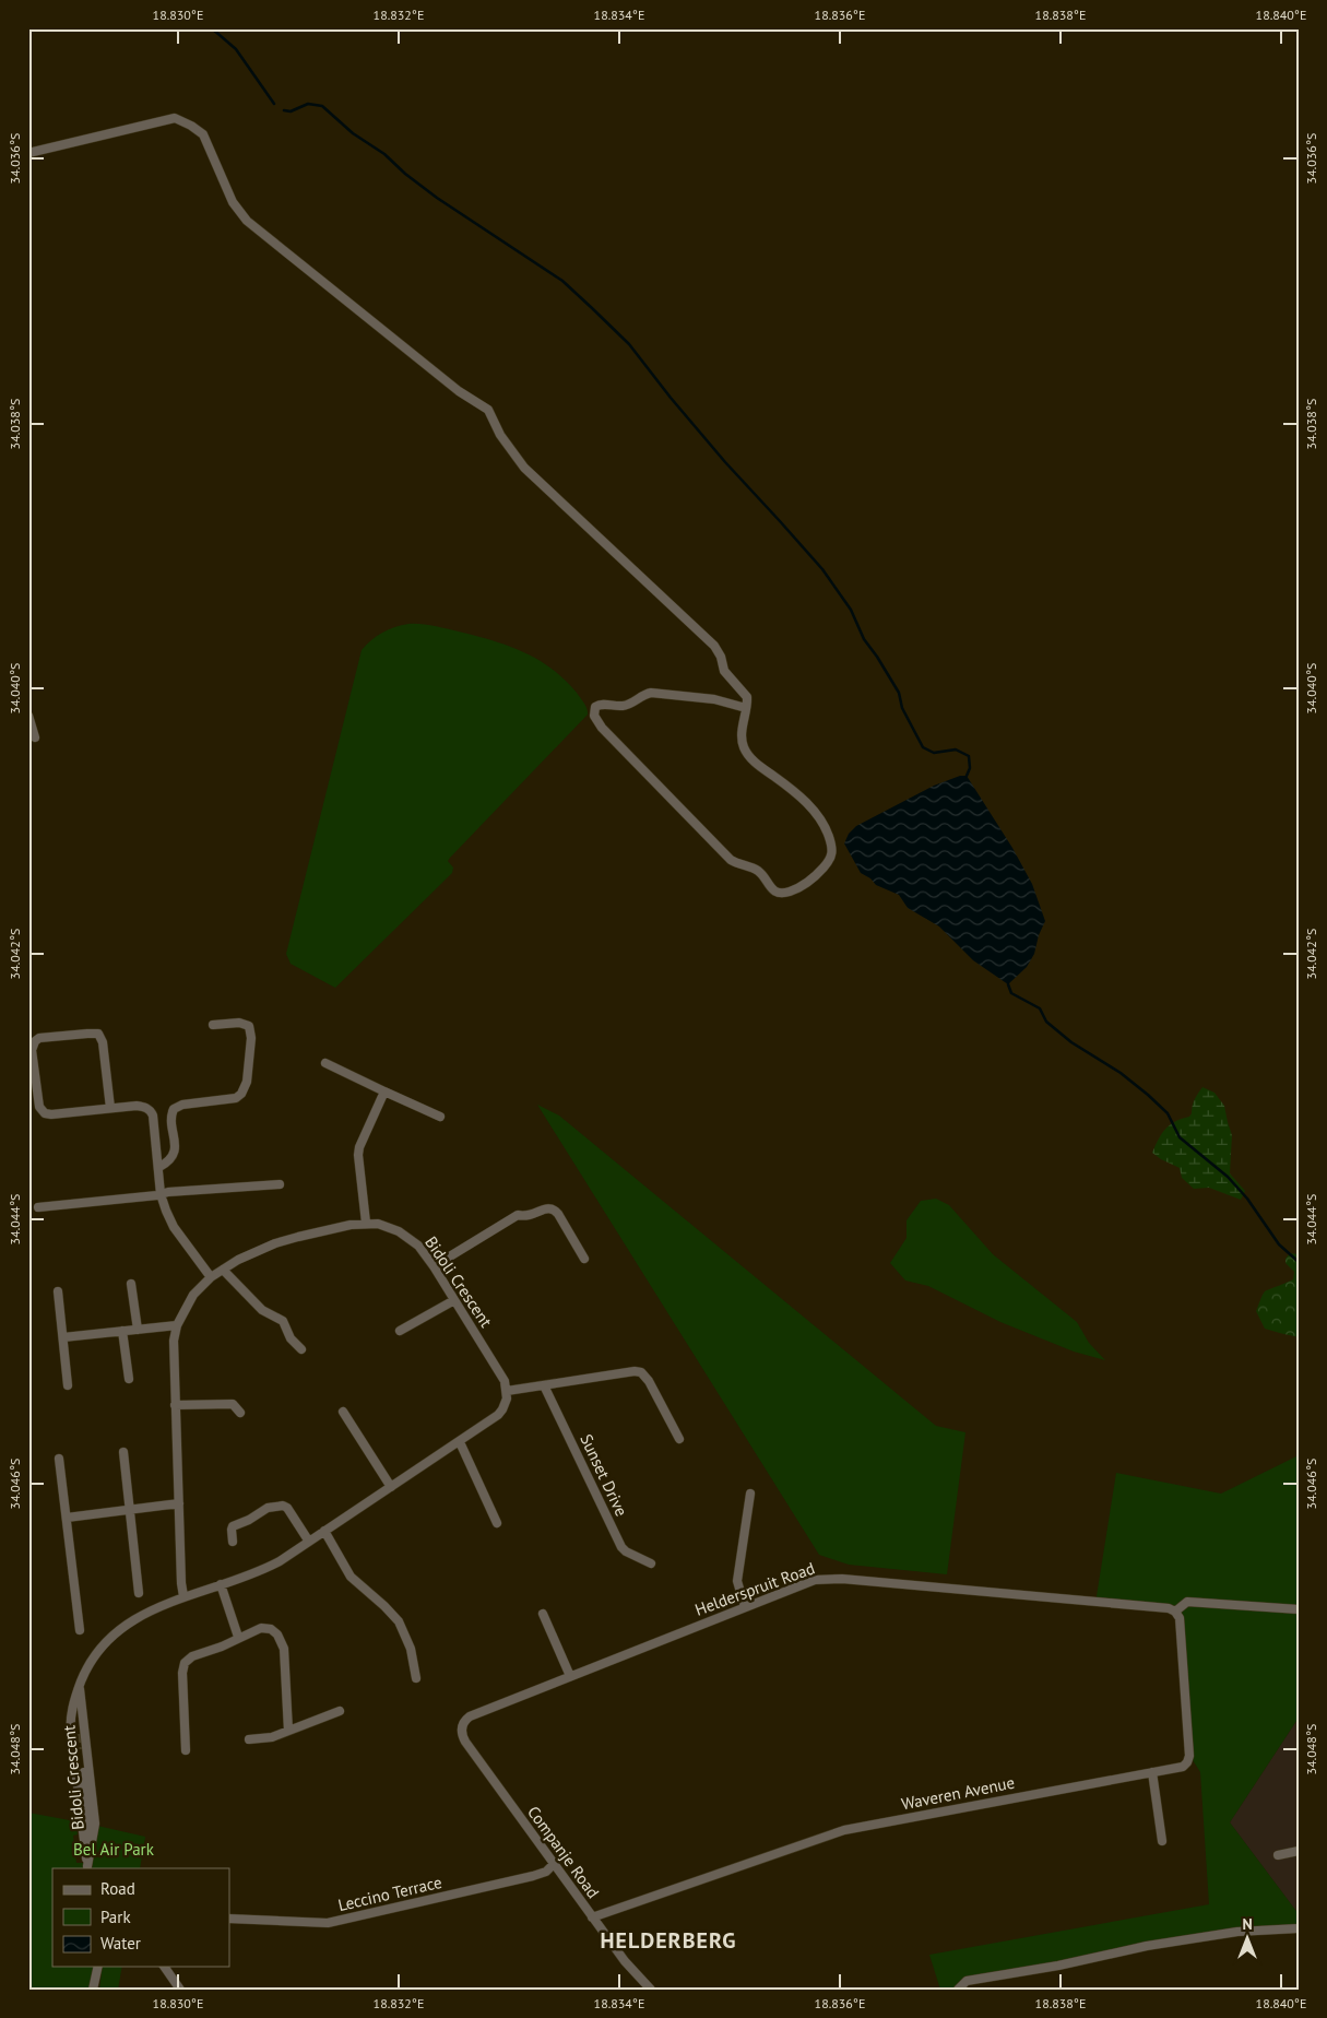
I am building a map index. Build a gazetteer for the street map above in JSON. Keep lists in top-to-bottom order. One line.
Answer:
{"streets":{"street":["Bidoli Crescent","Sunset Drive","Helderspruit Road","Waveren Avenue","Companje Road","Leccino Terrace"]},"crossings":[["Helderspruit Road","Waveren Avenue"],["Helderspruit Road","Companje Road"],["Waveren Avenue","Companje Road"],["Companje Road","Leccino Terrace"]],"districts":["HELDERBERG"],"parks":["Bel Air Park"],"legend":["Road","Park","Water"],"north":"top","coordinates":["18.830°E","18.832°E","18.834°E","18.836°E","18.838°E","18.840°E","34.036°S","34.038°S","34.040°S","34.042°S","34.044°S","34.046°S","34.048°S"]}
